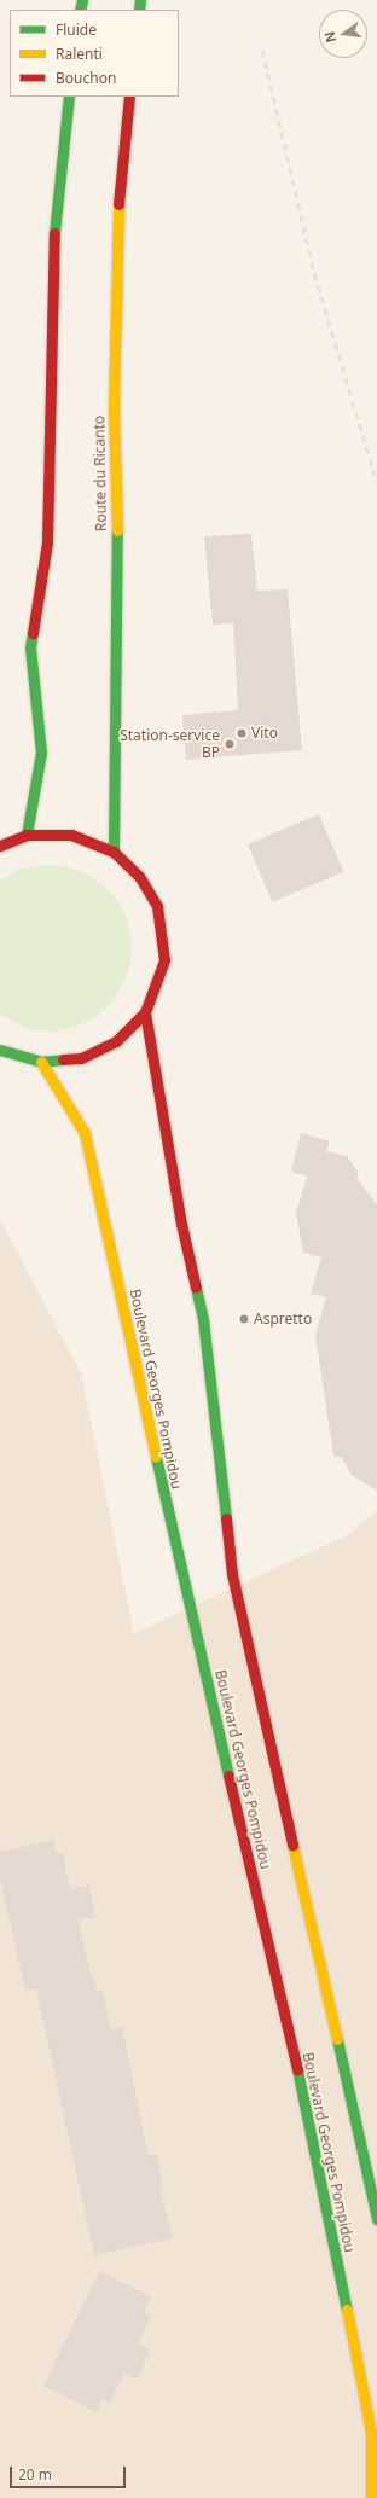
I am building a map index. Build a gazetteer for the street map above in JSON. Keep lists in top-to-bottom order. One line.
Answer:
{"streets":{"main road":["Route du Ricanto","Boulevard Georges Pompidou"]},"places":["Vito","Station-service BP","Aspretto"],"legend":["Fluide","Ralenti","Bouchon"],"scale_bar":"20 m","north":"left"}
